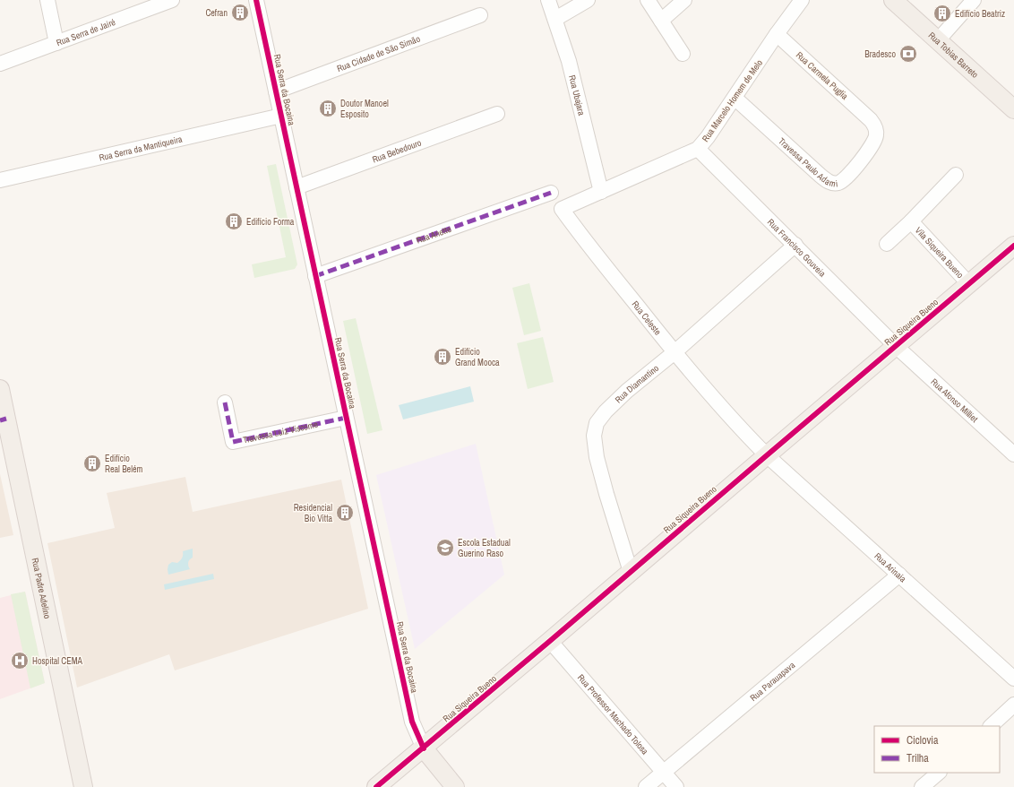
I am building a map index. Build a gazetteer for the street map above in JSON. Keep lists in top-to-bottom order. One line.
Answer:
{"streets":{"main road":["Rua Tobias Barreto","Rua Siqueira Bueno","Rua Padre Adelino"],"street":["Rua Serra de Jairé","Rua Cidade de São Simão","Rua Carmela Puglia","Rua Serra da Bocaina","Rua Ubajara","Rua Marcelo Homem de Melo","Rua Serra da Mantiqueira","Rua Bebedouro","Travessa Paulo Adami","Rua Anette","Rua Francisco Gouveia","Vila Siqueira Bueno","Rua Celeste","Rua Diamantino","Rua Afonso Milliet","Travessa Luiz Viscome","Rua Arinaia","Rua Parauapava","Rua Professor Machado Tolosa"]},"crossings":[["Rua Cidade de São Simão","Rua Serra da Bocaina"],["Rua Carmela Puglia","Rua Marcelo Homem de Melo"],["Rua Carmela Puglia","Travessa Paulo Adami"],["Rua Serra da Bocaina","Rua Serra da Mantiqueira"],["Rua Serra da Bocaina","Rua Bebedouro"],["Rua Serra da Bocaina","Rua Anette"],["Rua Serra da Bocaina","Rua Siqueira Bueno"],["Rua Serra da Bocaina","Travessa Luiz Viscome"],["Rua Ubajara","Rua Marcelo Homem de Melo"],["Rua Ubajara","Rua Celeste"],["Rua Marcelo Homem de Melo","Travessa Paulo Adami"],["Rua Marcelo Homem de Melo","Rua Francisco Gouveia"],["Rua Marcelo Homem de Melo","Rua Celeste"],["Rua Francisco Gouveia","Rua Siqueira Bueno"],["Rua Francisco Gouveia","Rua Diamantino"],["Rua Francisco Gouveia","Rua Afonso Milliet"],["Vila Siqueira Bueno","Rua Siqueira Bueno"],["Rua Celeste","Rua Siqueira Bueno"],["Rua Celeste","Rua Diamantino"],["Rua Celeste","Rua Arinaia"],["Rua Siqueira Bueno","Rua Diamantino"],["Rua Siqueira Bueno","Rua Afonso Milliet"],["Rua Siqueira Bueno","Rua Arinaia"],["Rua Siqueira Bueno","Rua Professor Machado Tolosa"],["Rua Arinaia","Rua Parauapava"],["Rua Parauapava","Rua Professor Machado Tolosa"]],"places":{"building":["Cefran","Edifício Beatriz","Doutor Manoel Esposito","Edifício Forma","Edifício Grand Mooca","Edifício Real Belém","Residencial Bio Vitta"],"bank":["Bradesco"],"school or university":["Escola Estadual Guerino Raso"],"hospital":["Hospital CEMA"]},"legend":["Ciclovia","Trilha"]}
